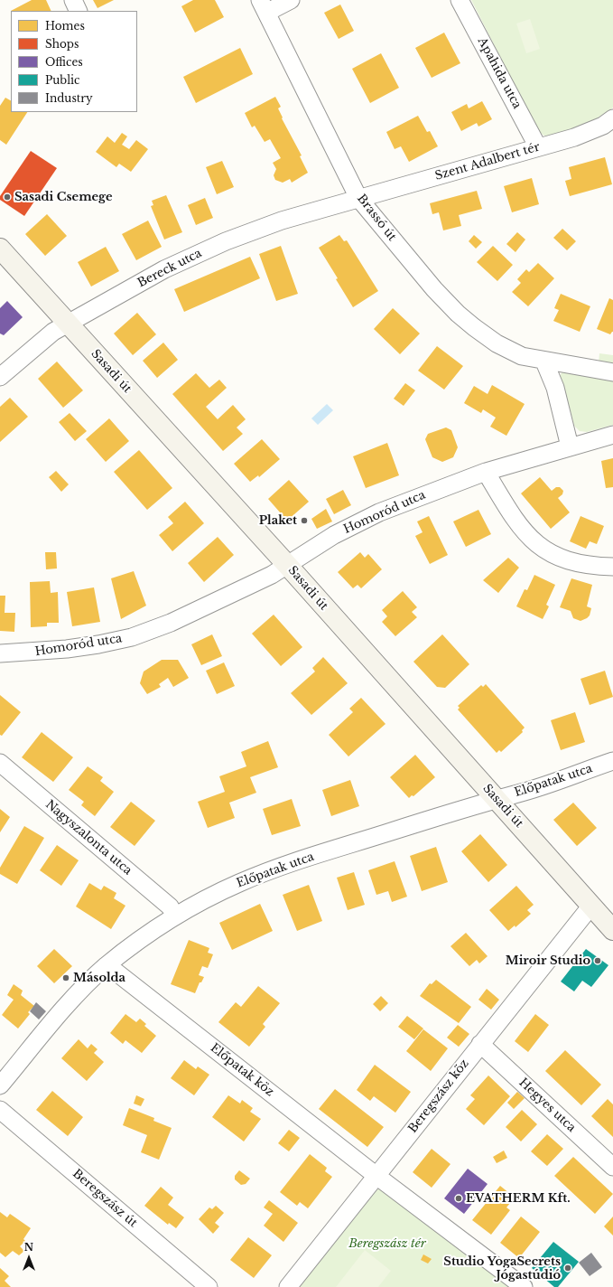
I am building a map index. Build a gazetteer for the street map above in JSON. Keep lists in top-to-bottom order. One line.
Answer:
{"streets":{"street":["Apahida utca","Szent Adalbert tér","Brassó út","Bereck utca","Sasadi út","Homoród utca","Előpatak utca","Nagyszalonta utca","Előpatak köz","Beregszász köz","Hegyes utca","Beregszász út"]},"crossings":[["Apahida utca","Szent Adalbert tér"],["Szent Adalbert tér","Brassó út"],["Szent Adalbert tér","Bereck utca"],["Brassó út","Bereck utca"],["Bereck utca","Sasadi út"],["Sasadi út","Homoród utca"],["Sasadi út","Előpatak utca"],["Sasadi út","Beregszász köz"],["Előpatak utca","Nagyszalonta utca"],["Előpatak utca","Előpatak köz"],["Előpatak köz","Beregszász köz"],["Beregszász köz","Hegyes utca"]],"parks":["Beregszász tér"],"places":["Sasadi Csemege","Plaket","Miroir Studio","Másolda","EVATHERM Kft.","Studio YogaSecrets Jógastúdió"],"legend":["Homes","Shops","Offices","Public","Industry"],"north":"top"}
